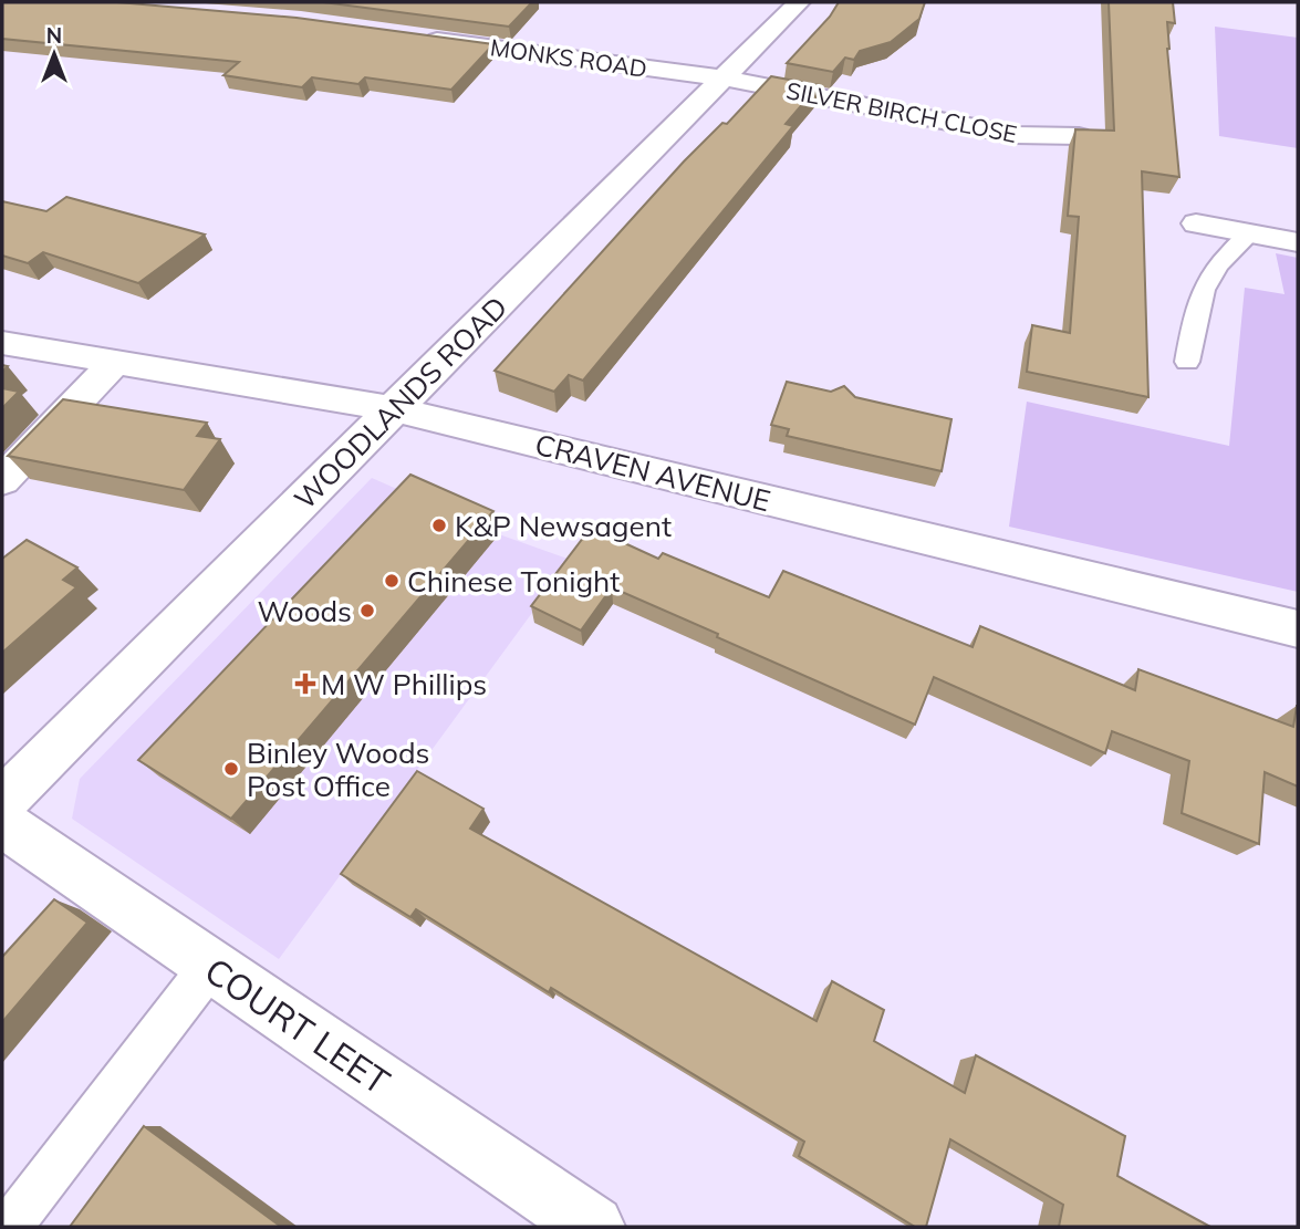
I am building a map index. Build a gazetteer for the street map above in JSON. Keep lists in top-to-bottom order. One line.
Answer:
{"streets":{"street":["MONKS ROAD","SILVER BIRCH CLOSE","WOODLANDS ROAD","CRAVEN AVENUE","COURT LEET"]},"crossings":[["MONKS ROAD","SILVER BIRCH CLOSE"],["MONKS ROAD","WOODLANDS ROAD"],["SILVER BIRCH CLOSE","WOODLANDS ROAD"],["WOODLANDS ROAD","CRAVEN AVENUE"]],"places":{"other":["K&P Newsagent","Chinese Tonight","Woods","Binley Woods Post Office"],"health":["M W Phillips"]},"north":"top"}
